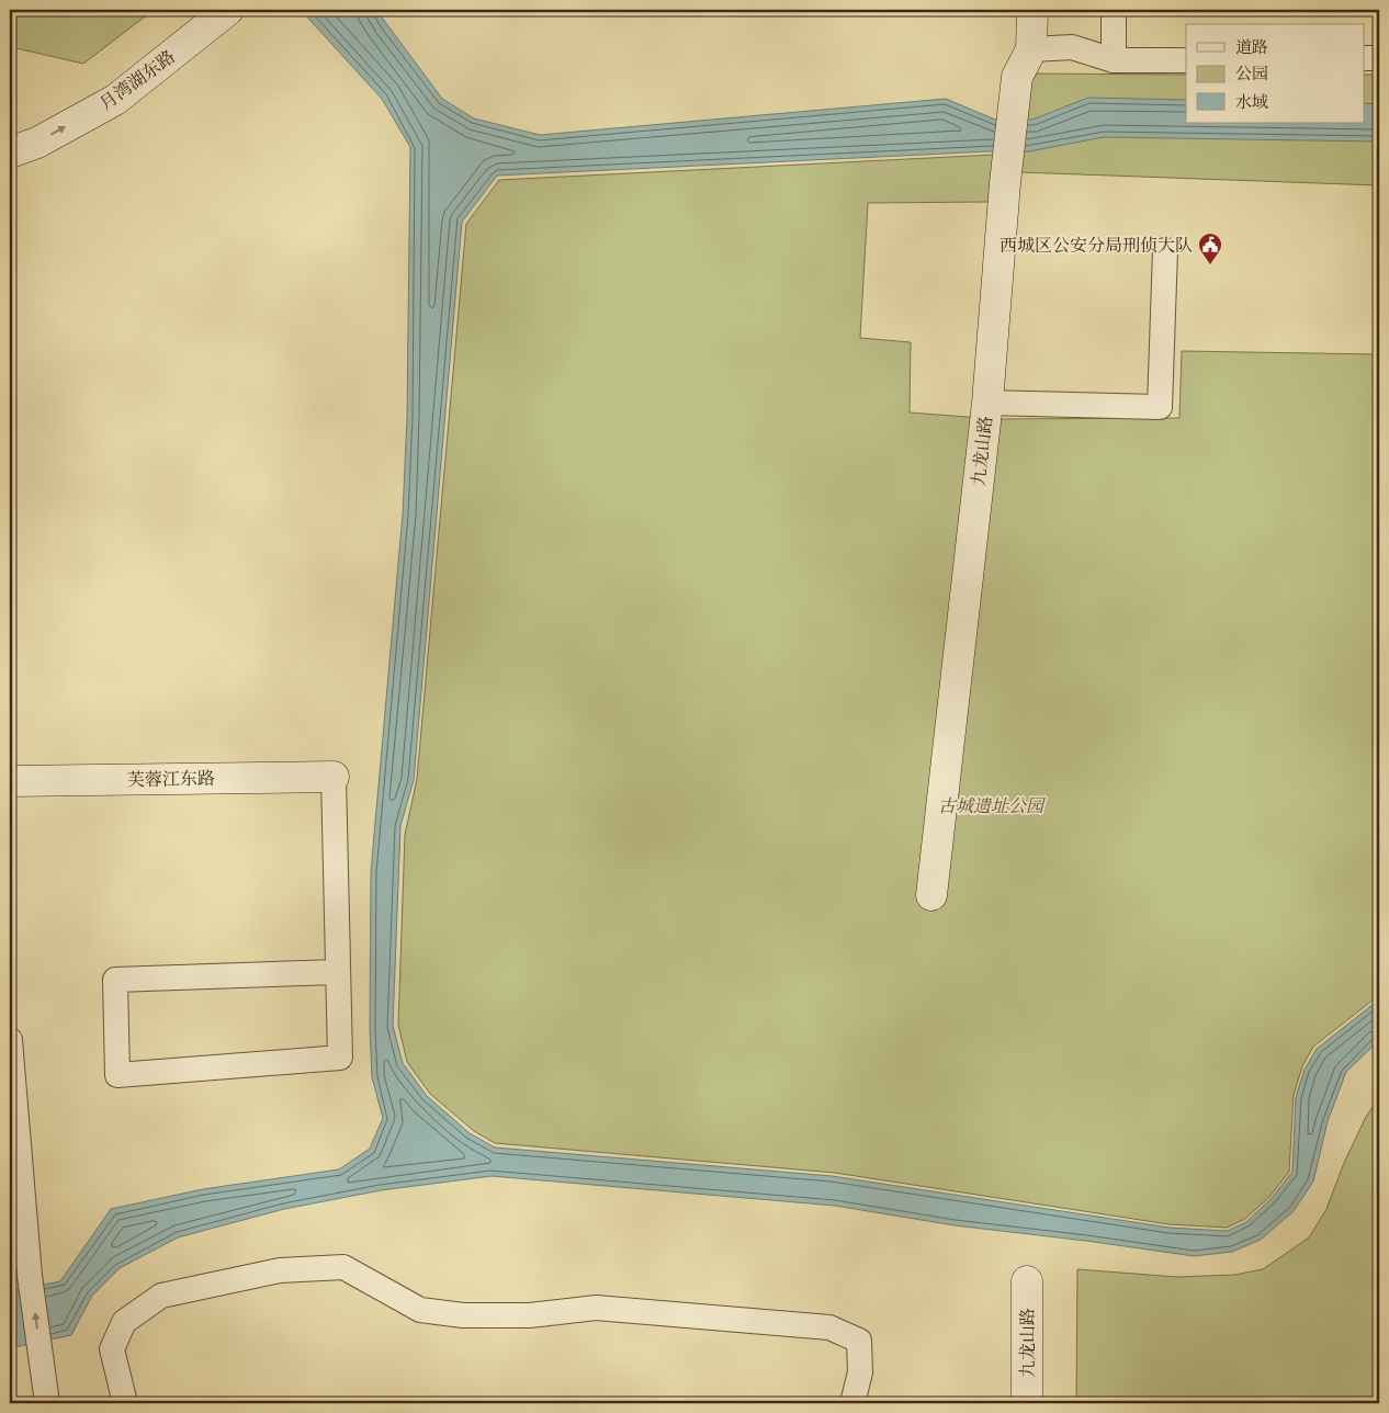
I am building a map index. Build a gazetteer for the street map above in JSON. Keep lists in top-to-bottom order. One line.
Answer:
{"streets":{"street":["月湾湖东路","九龙山路","芙蓉江东路"]},"one_way":["月湾湖东路"],"parks":["古城遗址公园"],"places":{"public building":["西城区公安分局刑侦大队"]},"legend":["道路","公园","水域"]}
